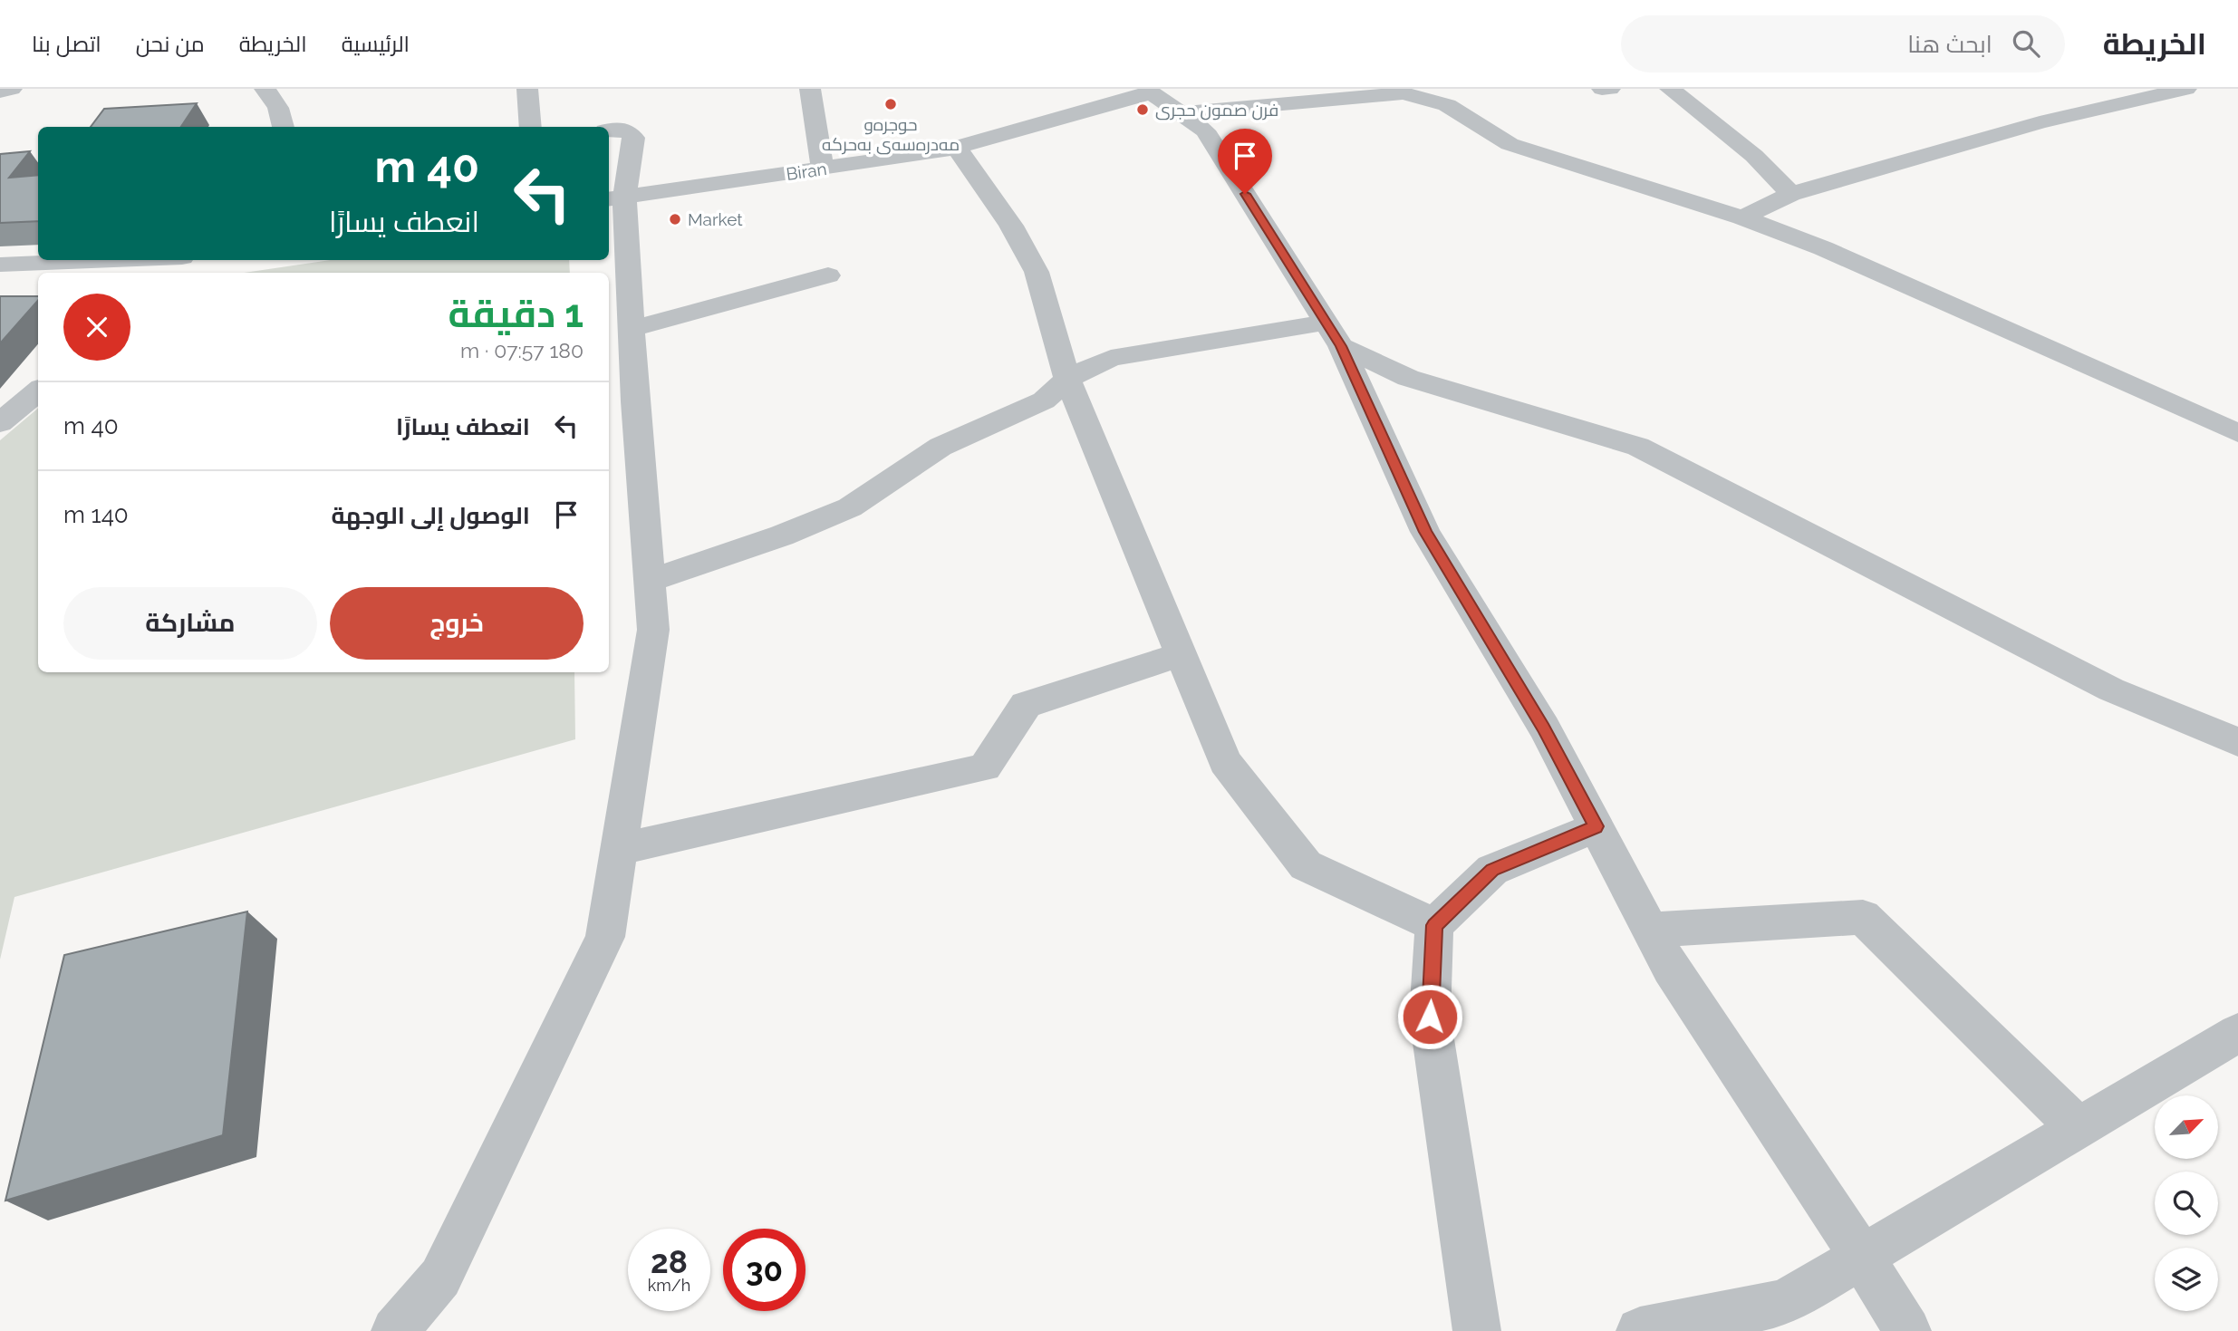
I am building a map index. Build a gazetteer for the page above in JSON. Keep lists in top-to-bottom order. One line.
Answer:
{"streets":{"street":["Biran"]},"places":["حوجره‌و مه‌دره‌سه‌ی به‌حرکه","فرن صمون حجری","Market"],"north":"top right","page":{"header":"الخريطة","search":"ابحث هنا","nav":["الرئيسية","الخريطة","من نحن","اتصل بنا"],"turn":["40 m","انعطف يسارًا"],"heading":["1 دقيقة","180 m · 07:57"],"list":[{"name":"انعطف يسارًا","value":"40 m"},{"name":"الوصول إلى الوجهة","value":"140 m"}],"buttons":["خروج","مشاركة"],"speed":"28 km/h","limit":"30"}}
